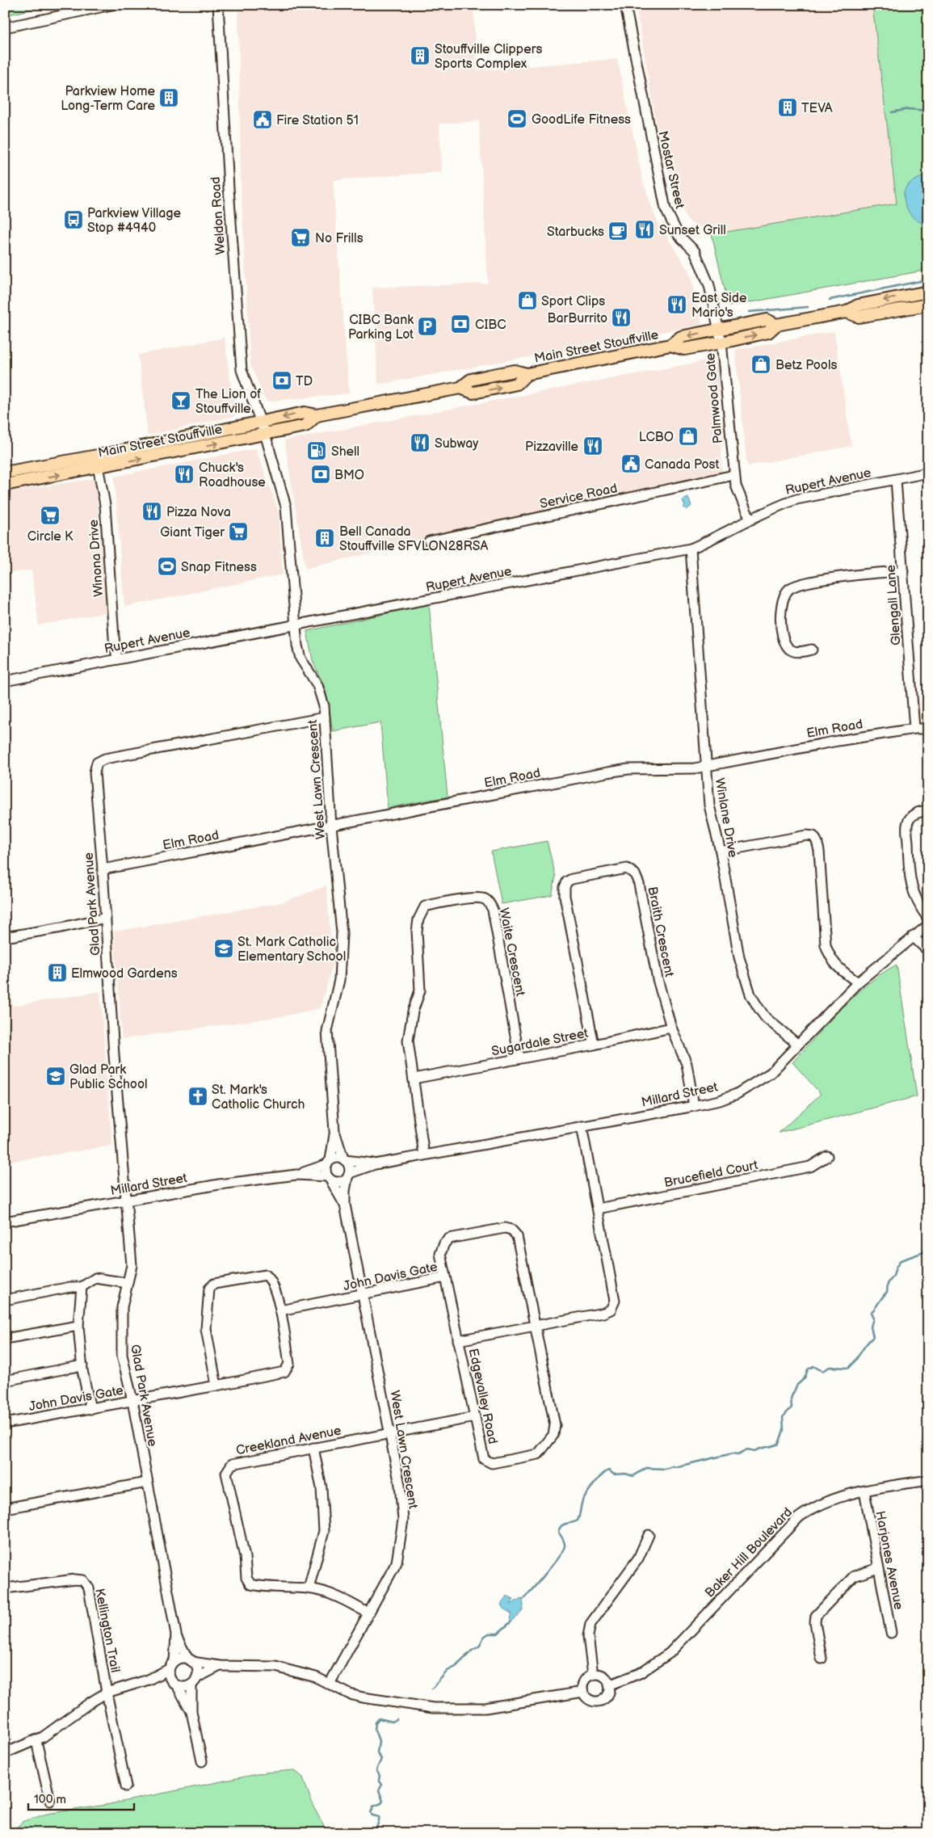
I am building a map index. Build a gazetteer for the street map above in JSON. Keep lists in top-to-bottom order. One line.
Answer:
{"streets":{"main road":["Main Street Stouffville"],"street":["Mostar Street","Weldon Road","Palmwood Gate","Rupert Avenue","Service Road","Winona Drive","Glengall Lane","Elm Road","West Lawn Crescent","Winlane Drive","Glad Park Avenue","Braith Crescent","Waite Crescent","Sugardale Street","Millard Street","Brucefield Court","John Davis Gate","Edgevalley Road","Creekland Avenue","Baker Hill Boulevard","Harjones Avenue","Kellington Trail"]},"crossings":[["Mostar Street","Main Street Stouffville"],["Mostar Street","Palmwood Gate"],["Weldon Road","Main Street Stouffville"],["Weldon Road","West Lawn Crescent"],["Main Street Stouffville","Palmwood Gate"],["Main Street Stouffville","Winona Drive"],["Main Street Stouffville","West Lawn Crescent"],["Palmwood Gate","Rupert Avenue"],["Palmwood Gate","Service Road"],["Rupert Avenue","Winona Drive"],["Rupert Avenue","Glengall Lane"],["Rupert Avenue","West Lawn Crescent"],["Rupert Avenue","Winlane Drive"],["Glengall Lane","Elm Road"],["Elm Road","West Lawn Crescent"],["Elm Road","Winlane Drive"],["Elm Road","Glad Park Avenue"],["West Lawn Crescent","Glad Park Avenue"],["West Lawn Crescent","Millard Street"],["West Lawn Crescent","John Davis Gate"],["West Lawn Crescent","Creekland Avenue"],["Winlane Drive","Millard Street"],["Glad Park Avenue","Millard Street"],["Glad Park Avenue","John Davis Gate"],["Braith Crescent","Sugardale Street"],["Braith Crescent","Millard Street"],["Waite Crescent","Sugardale Street"],["Waite Crescent","Millard Street"],["John Davis Gate","Edgevalley Road"],["Edgevalley Road","Creekland Avenue"],["Baker Hill Boulevard","Harjones Avenue"]],"places":{"building":["Stouffville Clippers Sports Complex","Parkview Home Long-Term Care","TEVA","Bell Canada Stouffville SFVLON28RSA","Elmwood Gardens"],"sports":["GoodLife Fitness","Snap Fitness"],"public building":["Fire Station 51","Canada Post"],"bus stop":["Parkview Village Stop #4940"],"restaurant":["Sunset Grill","East Side Mario's","BarBurrito","Subway","Pizzaville","Chuck's Roadhouse","Pizza Nova"],"cafe":["Starbucks"],"supermarket":["No Frills","Circle K","Giant Tiger"],"shop":["Sport Clips","Betz Pools","LCBO"],"bank":["CIBC","TD","BMO"],"parking":["CIBC Bank Parking Lot"],"bar":["The Lion of Stouffville"],"fuel station":["Shell"],"school or university":["St. Mark Catholic Elementary School","Glad Park Public School"],"church":["St. Mark's Catholic Church"]},"scale_bar":"100 m"}
